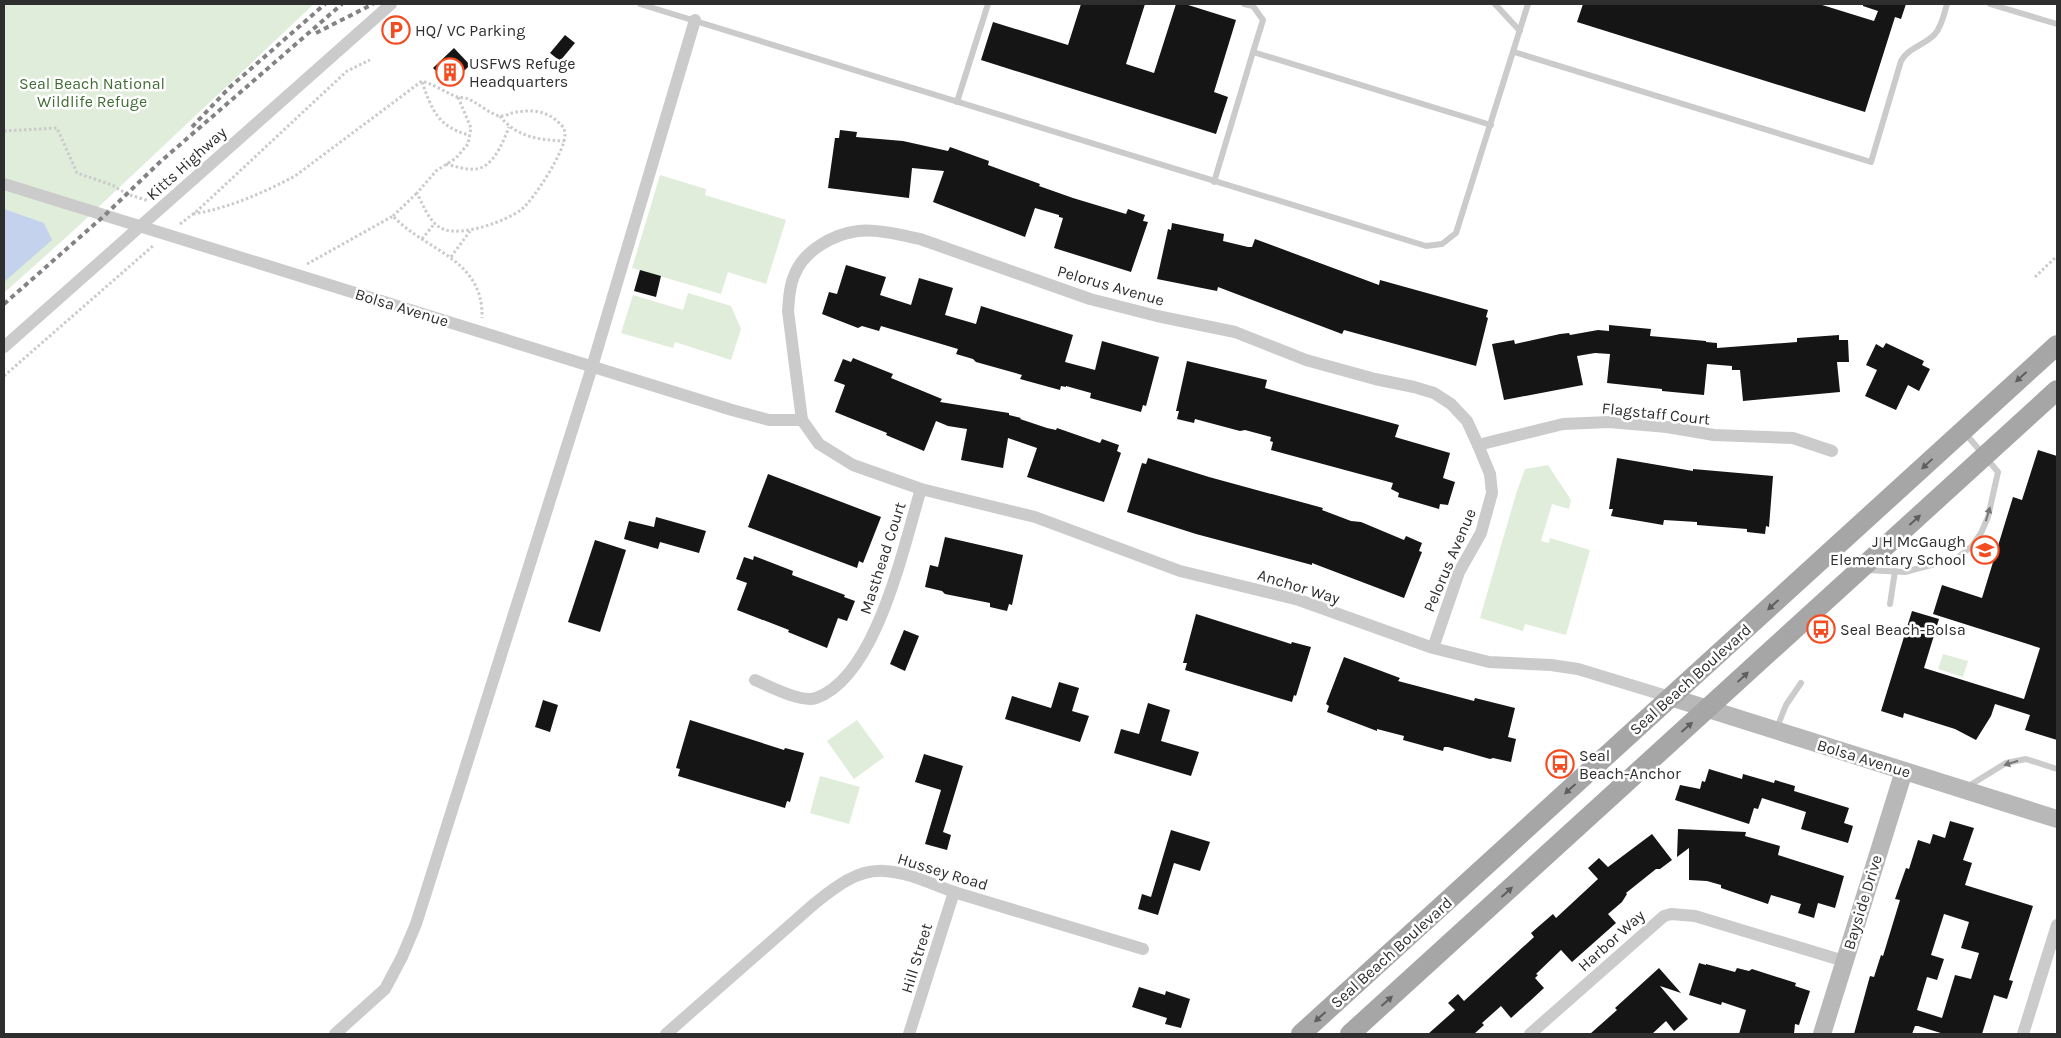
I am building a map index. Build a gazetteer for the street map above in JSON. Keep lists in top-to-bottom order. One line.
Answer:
{"streets":{"main road":["Bolsa Avenue","Seal Beach Boulevard","Bayside Drive"],"street":["Kitts Highway","Pelorus Avenue","Flagstaff Court","Masthead Court","Anchor Way","Hussey Road","Harbor Way","Hill Street"]},"crossings":[["Kitts Highway","Bolsa Avenue"],["Pelorus Avenue","Bolsa Avenue"],["Pelorus Avenue","Flagstaff Court"],["Pelorus Avenue","Masthead Court"],["Pelorus Avenue","Anchor Way"],["Bolsa Avenue","Anchor Way"],["Bolsa Avenue","Seal Beach Boulevard"],["Bolsa Avenue","Bayside Drive"],["Masthead Court","Anchor Way"],["Anchor Way","Seal Beach Boulevard"],["Hussey Road","Hill Street"],["Bayside Drive","Harbor Way"]],"parks":["Seal Beach National Wildlife Refuge"],"places":{"parking":["HQ/ VC Parking"],"building":["USFWS Refuge Headquarters"],"school or university":["J H McGaugh Elementary School"],"bus stop":["Seal Beach-Bolsa","Seal Beach-Anchor"]}}
